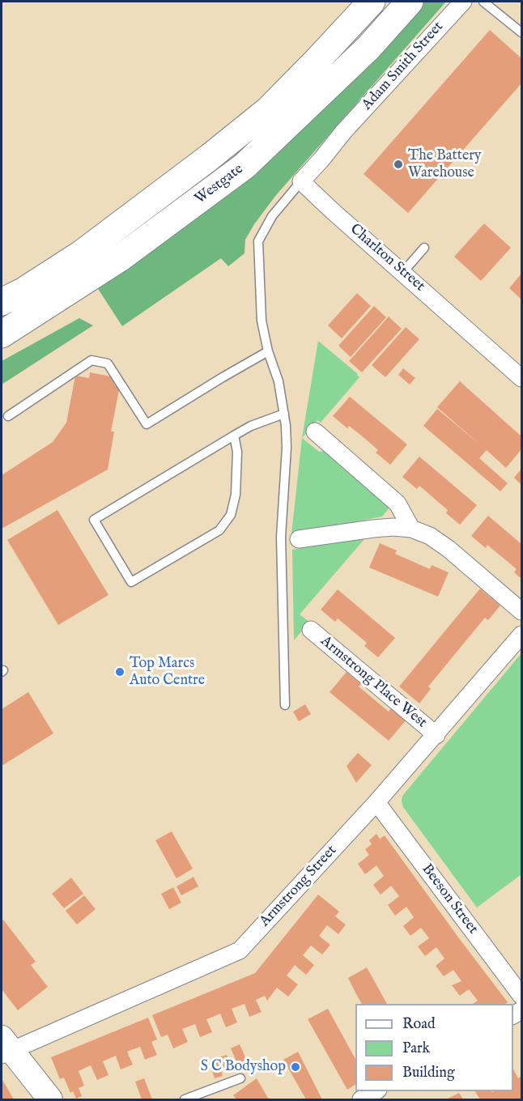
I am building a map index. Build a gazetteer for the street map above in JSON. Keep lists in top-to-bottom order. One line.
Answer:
{"streets":{"highway":["Westgate"],"street":["Adam Smith Street","Charlton Street","Armstrong Place West","Armstrong Street","Beeson Street"]},"crossings":[["Adam Smith Street","Charlton Street"],["Armstrong Place West","Armstrong Street"],["Armstrong Street","Beeson Street"]],"places":["The Battery Warehouse","Top Marcs Auto Centre","S C Bodyshop"],"legend":["Road","Park","Building"]}
